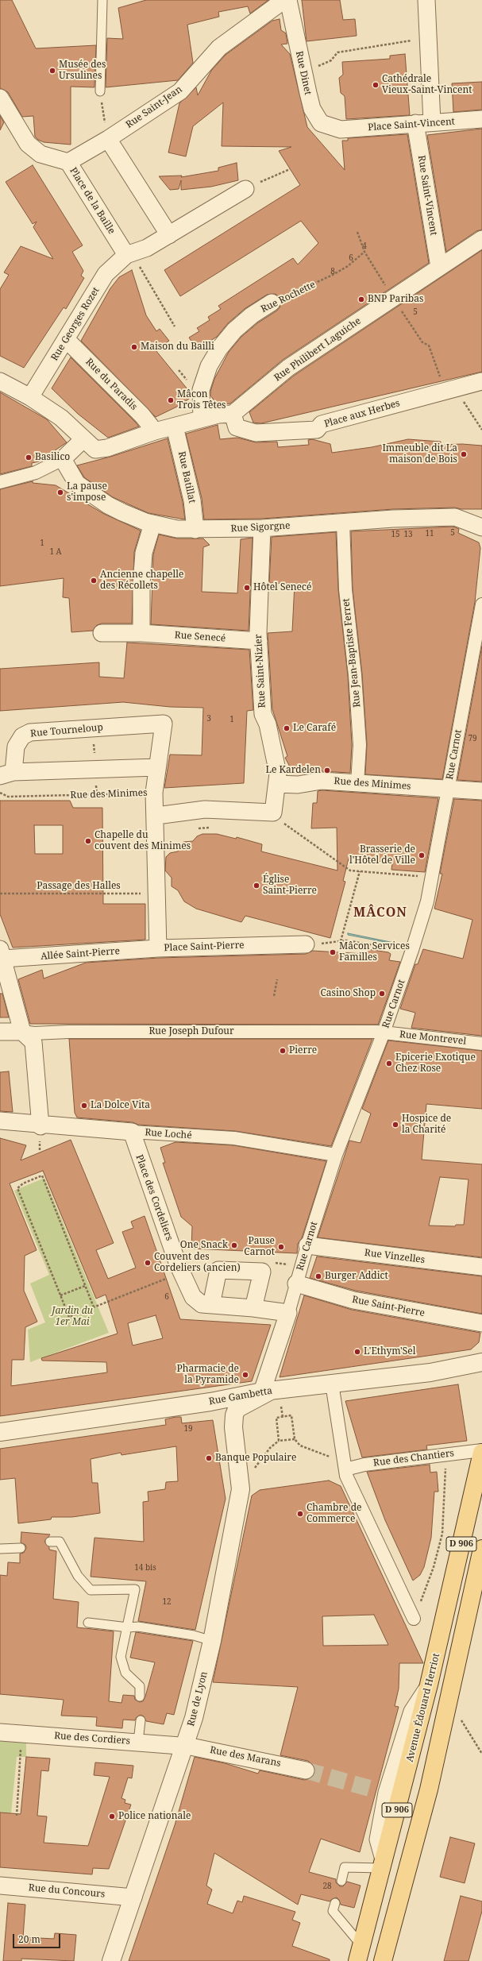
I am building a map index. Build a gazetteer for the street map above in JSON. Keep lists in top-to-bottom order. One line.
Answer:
{"streets":{"main road":["D 906","Avenue Édouard Herriot"],"street":["Rue Dinet","Rue Saint-Jean","Place Saint-Vincent","Rue Saint-Vincent","Place de la Baille","Rue Rochette","Rue Georges Rozet","Rue Philibert Laguiche","Rue du Paradis","Place aux Herbes","Rue Batillat","Rue Sigorgne","Rue Senecé","Rue Jean-Baptiste Ferret","Rue Saint-Nizier","Rue Tourneloup","Rue Carnot","Rue des Minimes","Place Saint-Pierre","Allée Saint-Pierre","Rue Joseph Dufour","Rue Montrevel","Rue Loché","Place des Cordeliers","Rue Vinzelles","Rue Saint-Pierre","Rue Gambetta","Rue des Chantiers","Rue de Lyon","Rue des Cordiers","Rue des Marans","Rue du Concours"],"path":["Passage des Halles"]},"crossings":[["Rue Dinet","Place Saint-Vincent"],["Rue Saint-Jean","Place de la Baille"],["Place Saint-Vincent","Rue Saint-Vincent"],["Rue Saint-Vincent","Rue Philibert Laguiche"],["Place de la Baille","Rue Georges Rozet"],["Rue Georges Rozet","Rue du Paradis"],["Rue Philibert Laguiche","Place aux Herbes"],["Rue Batillat","Rue Sigorgne"],["Rue Sigorgne","Rue Jean-Baptiste Ferret"],["Rue Sigorgne","Rue Saint-Nizier"],["Rue Senecé","Rue Saint-Nizier"],["Rue Jean-Baptiste Ferret","Rue des Minimes"],["Rue Saint-Nizier","Rue des Minimes"],["Rue Carnot","Rue des Minimes"],["Rue Carnot","Rue Joseph Dufour"],["Rue Carnot","Rue Montrevel"],["Rue Carnot","Rue Loché"],["Rue Carnot","Place des Cordeliers"],["Rue Carnot","Rue Vinzelles"],["Rue Carnot","Rue Saint-Pierre"],["Rue Carnot","Rue Gambetta"],["Rue Carnot","Rue de Lyon"],["Rue des Minimes","Place Saint-Pierre"],["Passage des Halles","Place Saint-Pierre"],["Place Saint-Pierre","Allée Saint-Pierre"],["Rue Joseph Dufour","Rue Montrevel"],["Rue Loché","Place des Cordeliers"],["Rue Gambetta","Rue de Lyon"],["Rue des Chantiers","Avenue Édouard Herriot"],["Rue de Lyon","Rue des Cordiers"],["Rue de Lyon","Rue des Marans"],["Rue de Lyon","Rue du Concours"],["Rue des Cordiers","Rue des Marans"]],"districts":["MÂCON"],"parks":["Jardin du 1er Mai"],"places":["Musée des Ursulines","Cathédrale Vieux-Saint-Vincent","BNP Paribas","Maison du Bailli","Mâcon Trois Têtes","Immeuble dit La maison de Bois","Basilico","La pause s'impose","Ancienne chapelle des Récollets","Hôtel Senecé","Le Carafé","Le Kardelen","Chapelle du couvent des Minimes","Brasserie de l'Hôtel de Ville","Église Saint-Pierre","Mâcon Services Familles","Casino Shop","Pierre","Epicerie Exotique Chez Rose","La Dolce Vita","Hospice de la Charité","One Snack","Pause Carnot","Couvent des Cordeliers (ancien)","Burger Addict","L'Ethym'Sel","Pharmacie de la Pyramide","Banque Populaire","Chambre de Commerce","Police nationale"],"house_numbers":["4","6","8","5","5","11","15","13","1","1 A","3","1","79","6","19","14 bis","12","28"],"scale_bar":"20 m"}
